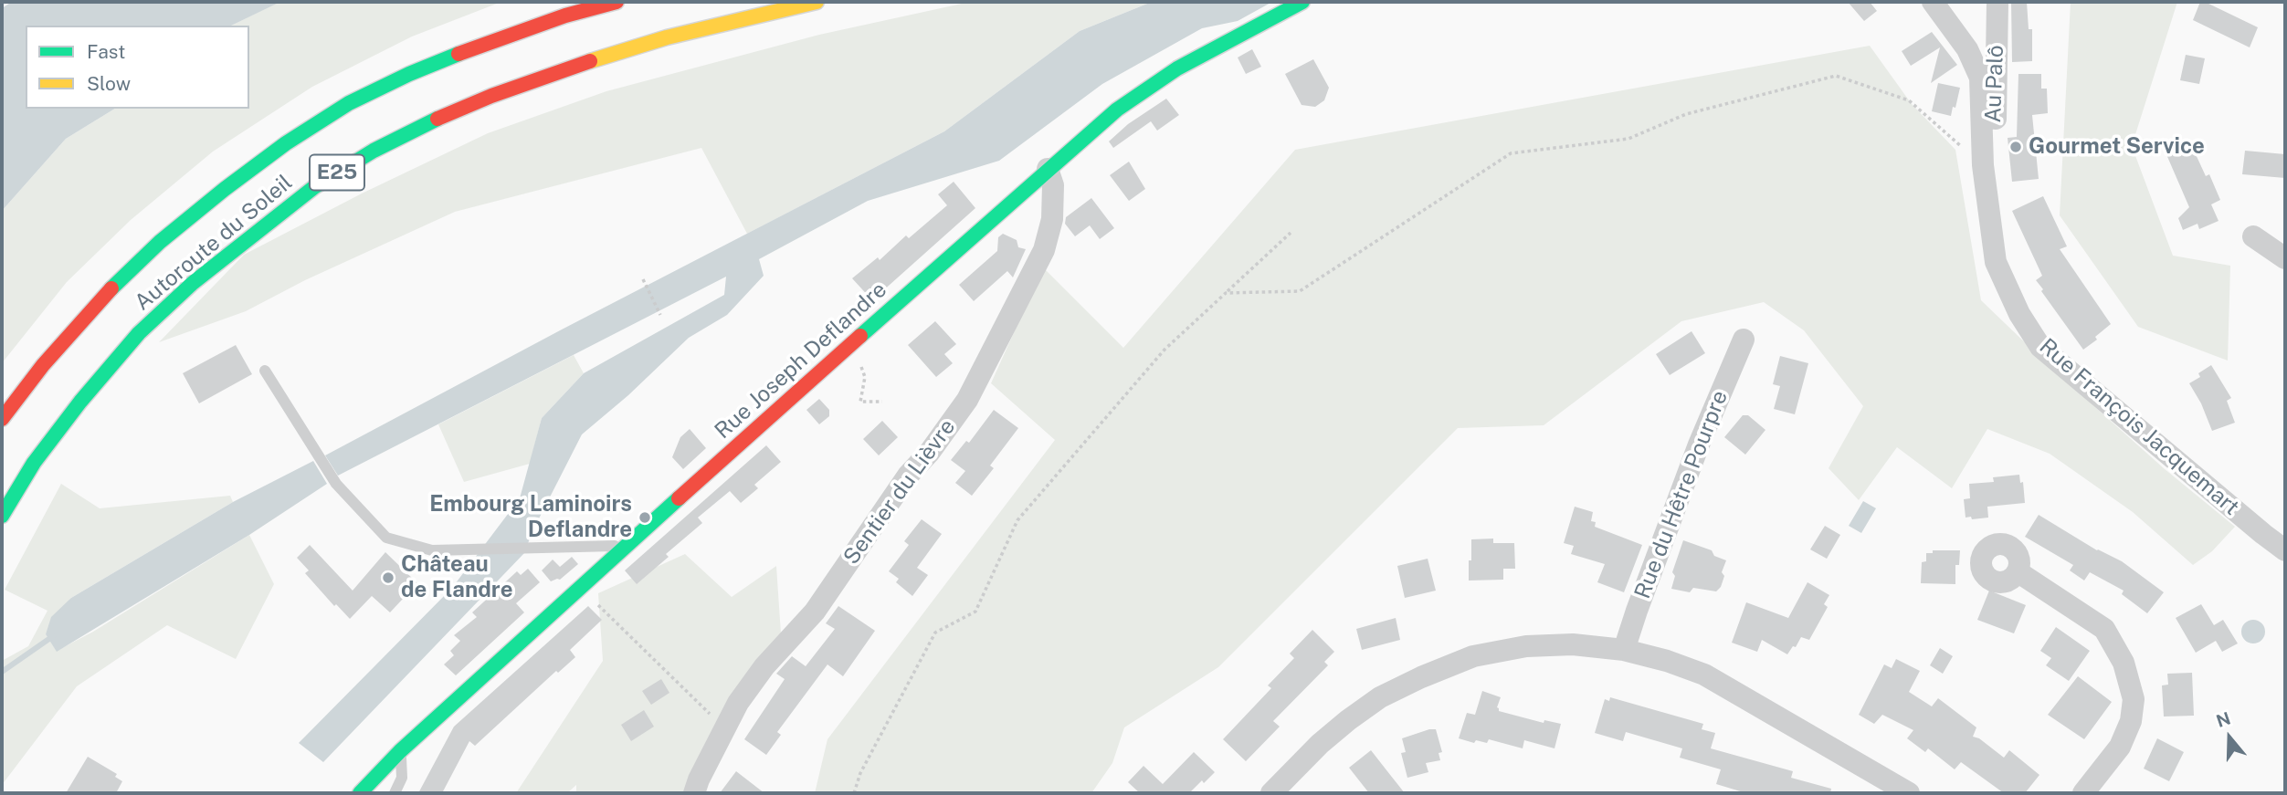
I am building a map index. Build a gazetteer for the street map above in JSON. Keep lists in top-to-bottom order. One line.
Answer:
{"streets":{"main road":["E25","Autoroute du Soleil","Rue Joseph Deflandre"],"street":["Au Palô","Rue François Jacquemart","Sentier du Lièvre","Rue du Hêtre Pourpre"]},"crossings":[["Au Palô","Rue François Jacquemart"],["Rue Joseph Deflandre","Sentier du Lièvre"]],"places":["Gourmet Service","Embourg Laminoirs Deflandre","Château de Flandre"],"legend":["Fast","Slow"],"north":"top"}
